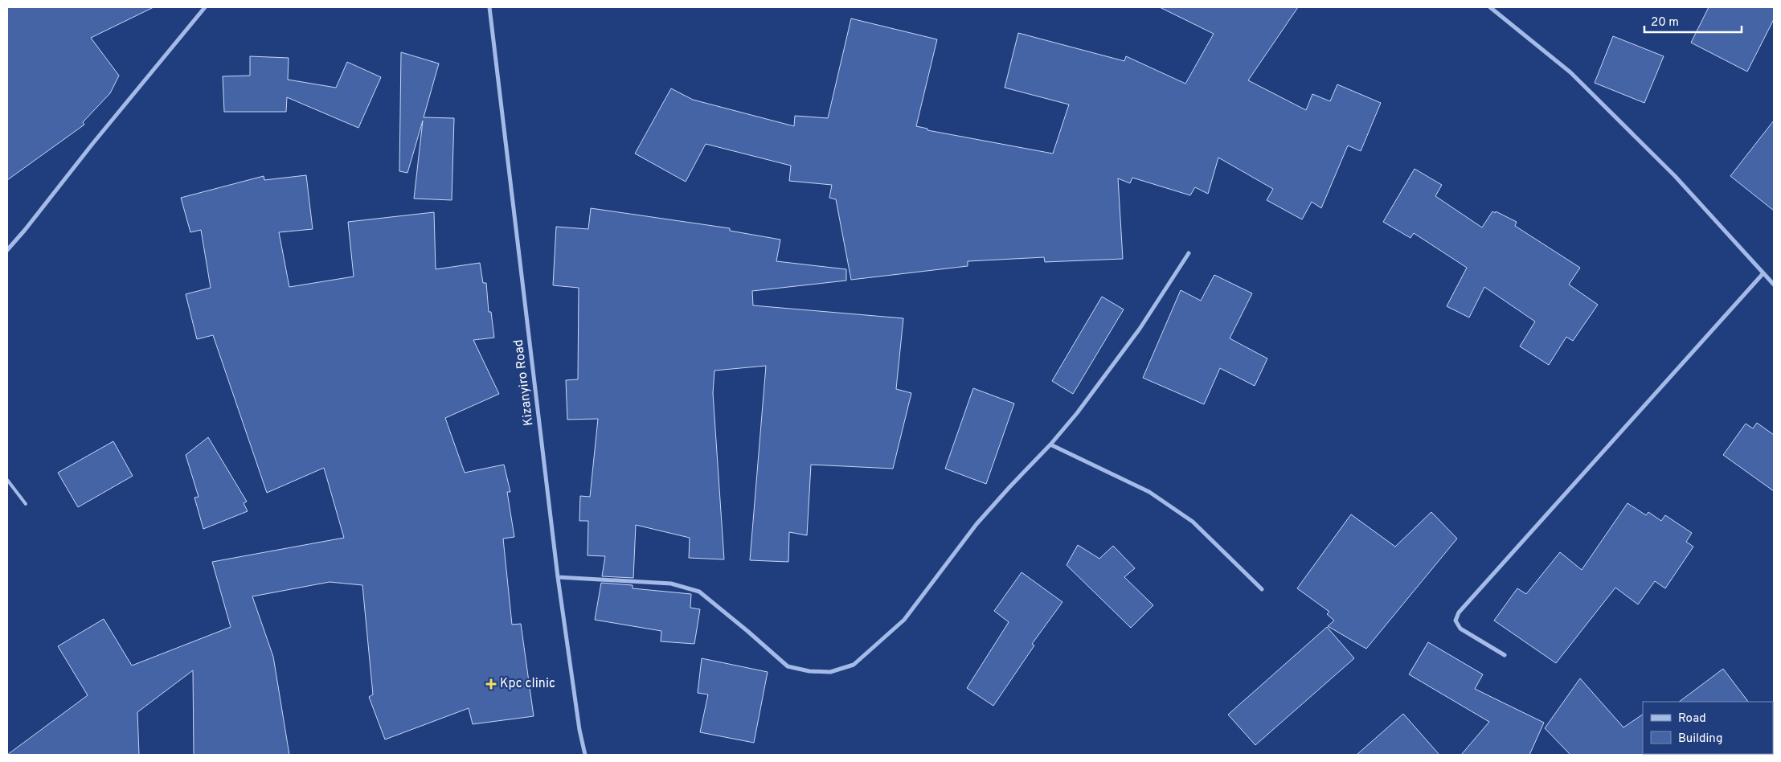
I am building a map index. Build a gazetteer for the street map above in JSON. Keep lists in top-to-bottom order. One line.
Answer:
{"streets":{"street":["Kizanyiro Road"]},"places":{"health":["Kpc clinic"]},"legend":["Road","Building"],"scale_bar":"20 m"}
